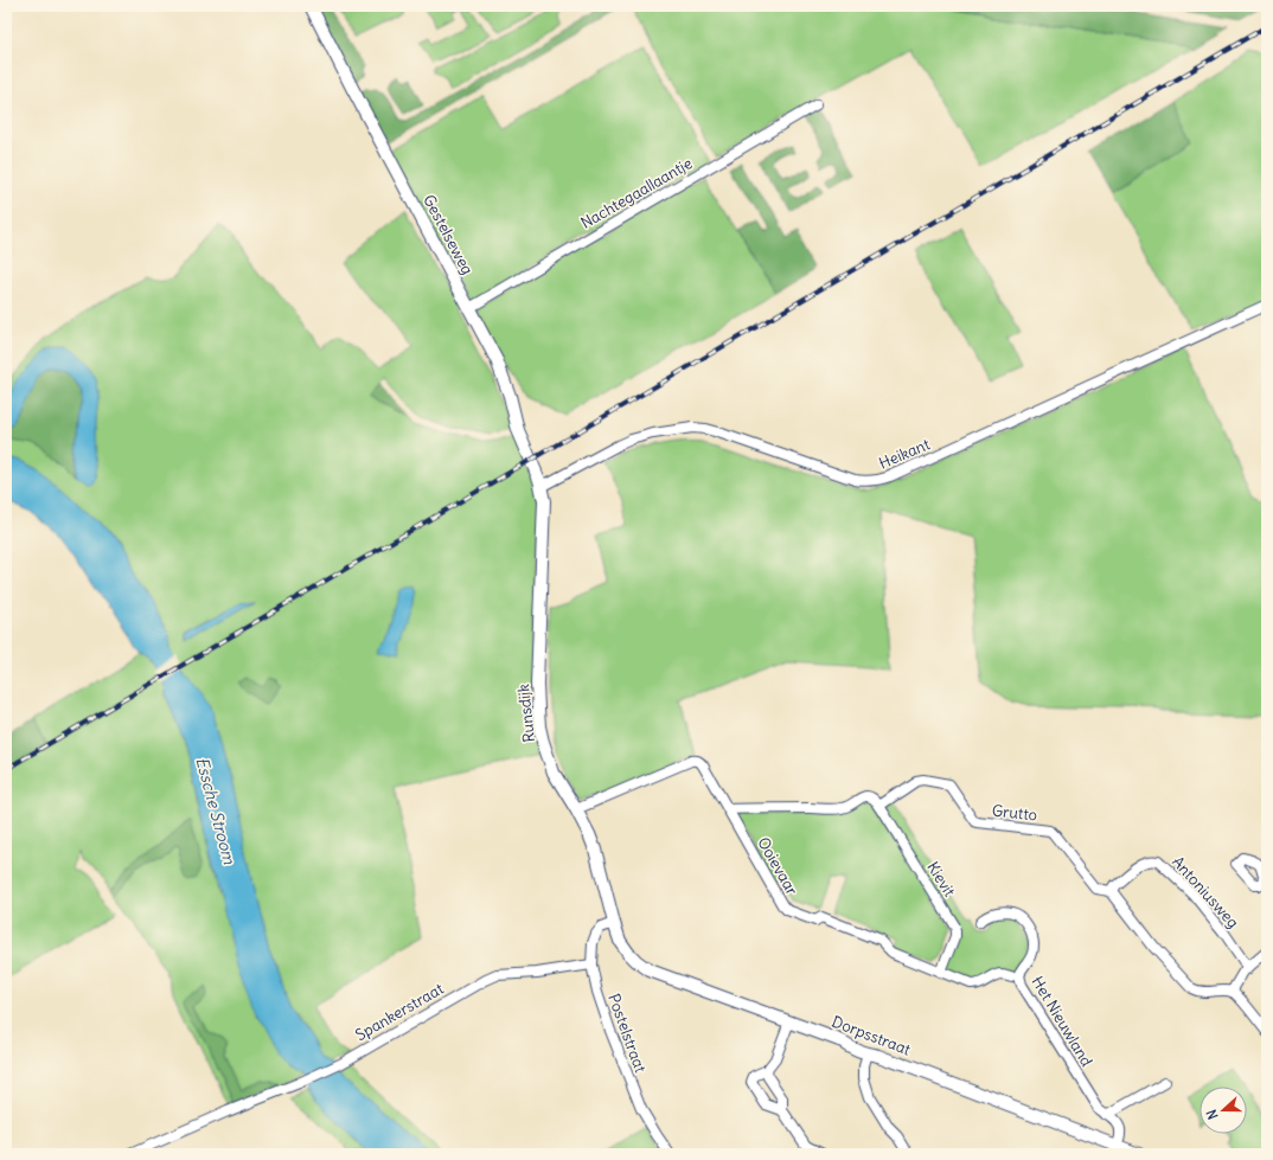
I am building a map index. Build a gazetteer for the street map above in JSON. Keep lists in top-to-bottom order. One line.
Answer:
{"streets":{"street":["Nachtegaallaantje","Gestelseweg","Heikant","Runsdijk","Grutto","Ooievaar","Kievit","Antoniusweg","Spankerstraat","Het Nieuwland","Postelstraat","Dorpsstraat"]},"crossings":[["Nachtegaallaantje","Gestelseweg"],["Gestelseweg","Heikant"],["Gestelseweg","Runsdijk"],["Heikant","Runsdijk"],["Runsdijk","Ooievaar"],["Runsdijk","Postelstraat"],["Runsdijk","Dorpsstraat"],["Grutto","Kievit"],["Grutto","Antoniusweg"],["Ooievaar","Kievit"],["Spankerstraat","Postelstraat"],["Het Nieuwland","Dorpsstraat"],["Postelstraat","Dorpsstraat"]],"water":["Essche Stroom"],"north":"left"}
